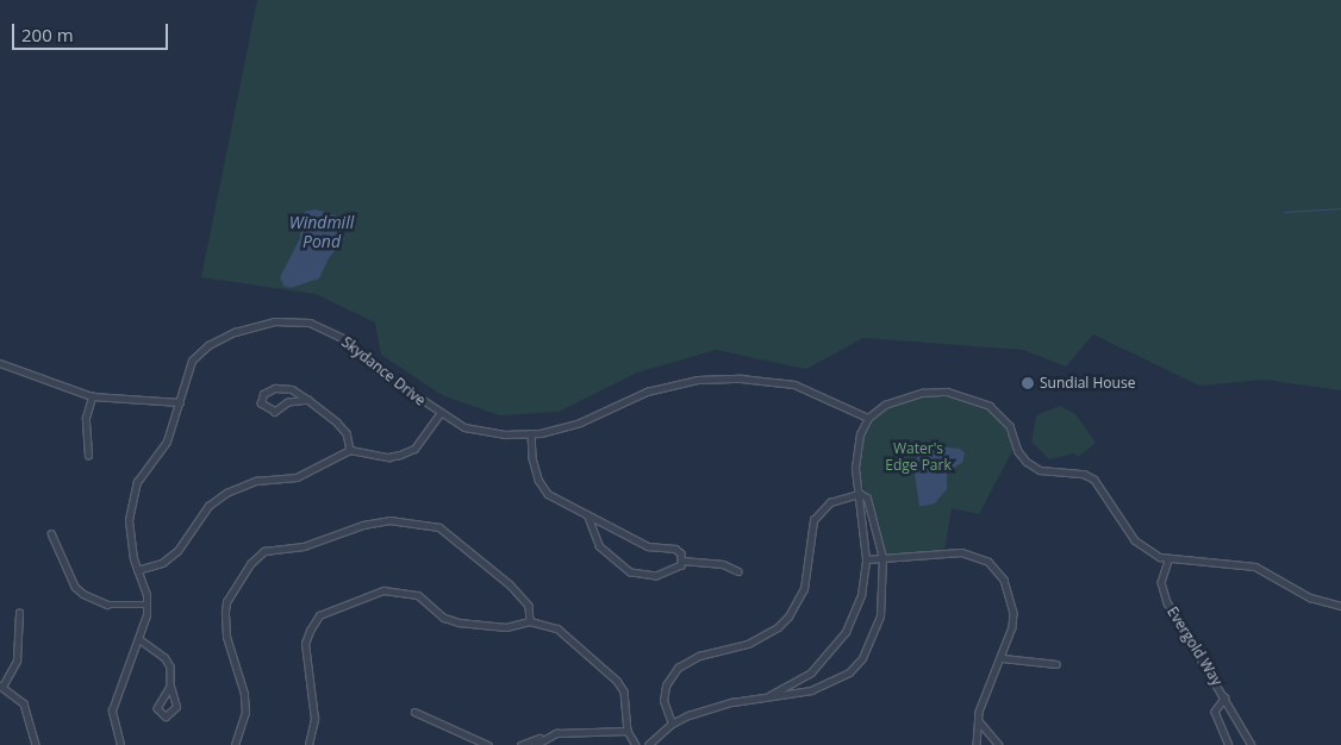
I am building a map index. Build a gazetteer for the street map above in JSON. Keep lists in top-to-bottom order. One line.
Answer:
{"streets":{"street":["Skydance Drive","Evergold Way"]},"water":["Windmill Pond"],"parks":["Water's Edge Park"],"places":["Sundial House"],"scale_bar":"200 m"}
